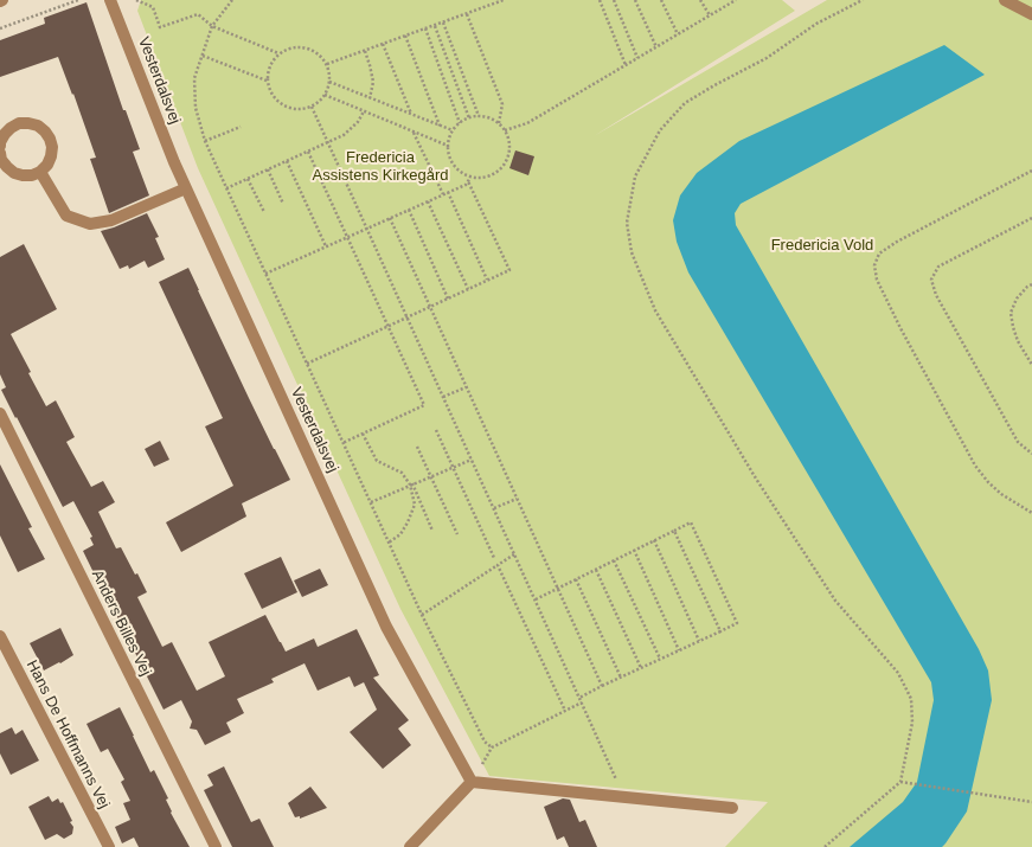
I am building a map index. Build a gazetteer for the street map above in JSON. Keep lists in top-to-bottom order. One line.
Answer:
{"streets":{"street":["Vesterdalsvej","Anders Billes Vej","Hans De Hoffmanns Vej"]},"parks":["Fredericia Assistens Kirkegård","Fredericia Vold"]}
